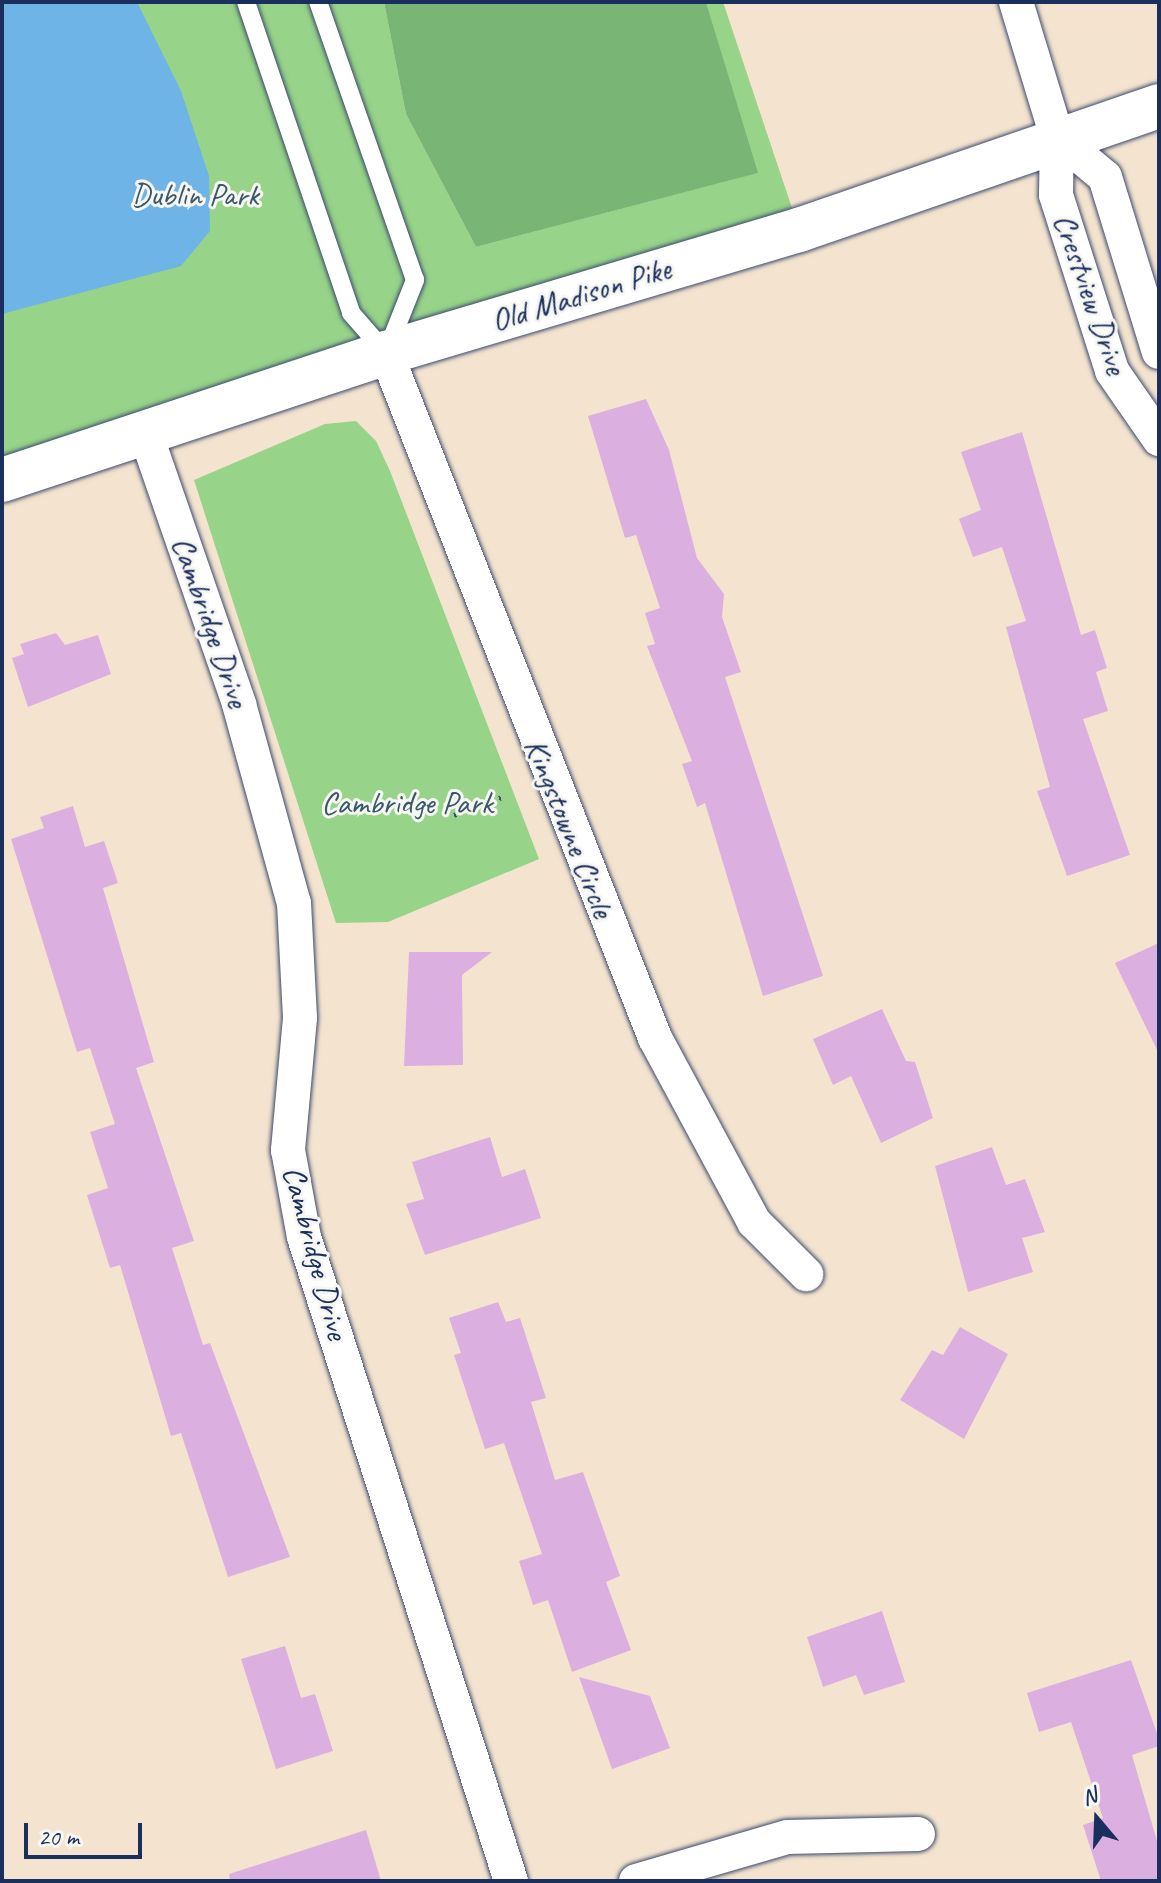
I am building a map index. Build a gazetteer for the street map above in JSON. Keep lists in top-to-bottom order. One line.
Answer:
{"streets":{"main road":["Old Madison Pike"],"street":["Crestview Drive","Cambridge Drive","Kingstowne Circle"]},"crossings":[["Crestview Drive","Old Madison Pike"],["Old Madison Pike","Cambridge Drive"],["Old Madison Pike","Kingstowne Circle"]],"parks":["Dublin Park","Cambridge Park"],"scale_bar":"20 m","north":"top"}
